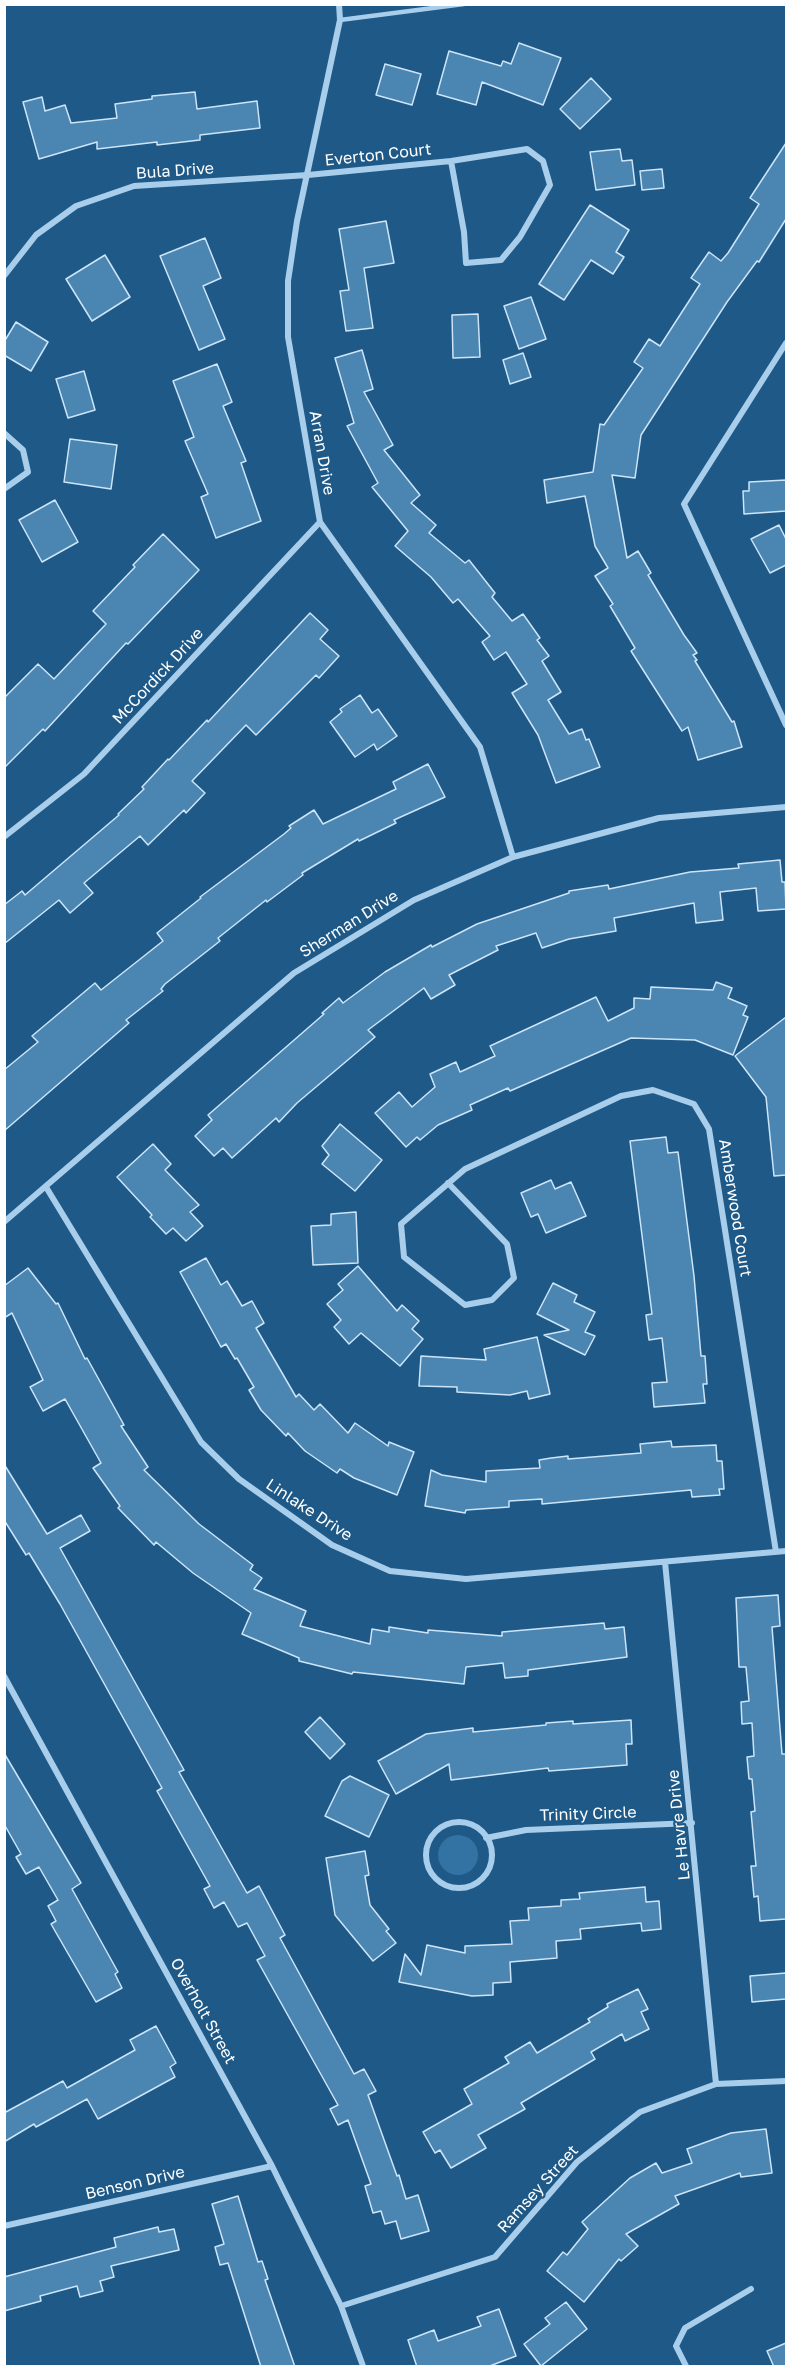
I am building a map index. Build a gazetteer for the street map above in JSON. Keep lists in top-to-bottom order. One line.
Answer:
{"streets":{"street":["Everton Court","Bula Drive","Arran Drive","McCordick Drive","Sherman Drive","Amberwood Court","Linlake Drive","Trinity Circle","Le Havre Drive","Overholt Street","Benson Drive","Ramsey Street"]},"crossings":[["Everton Court","Bula Drive"],["Everton Court","Arran Drive"],["Bula Drive","Arran Drive"],["Arran Drive","McCordick Drive"],["Arran Drive","Sherman Drive"],["Sherman Drive","Linlake Drive"],["Amberwood Court","Linlake Drive"],["Linlake Drive","Le Havre Drive"],["Trinity Circle","Le Havre Drive"],["Le Havre Drive","Ramsey Street"],["Overholt Street","Benson Drive"],["Overholt Street","Ramsey Street"]]}
